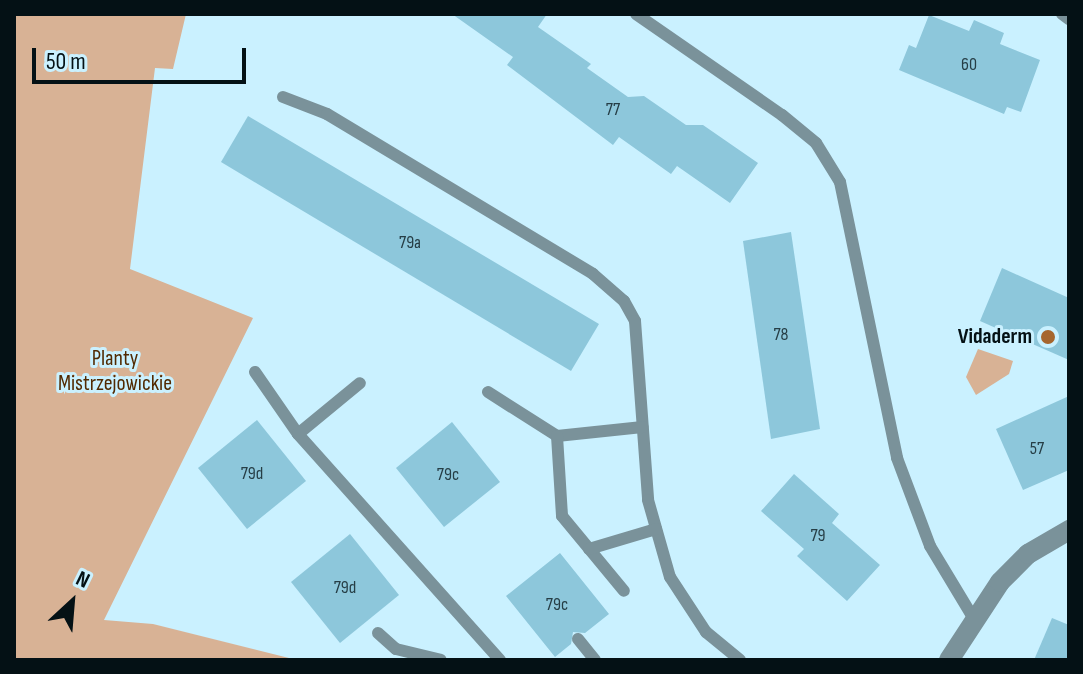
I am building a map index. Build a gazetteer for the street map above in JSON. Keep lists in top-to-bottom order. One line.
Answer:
{"parks":["Planty Mistrzejowickie"],"places":["Vidaderm"],"house_numbers":["60","77","79a","78","57","79d","79c","79","79d","79c"],"scale_bar":"50 m","north":"top right"}
